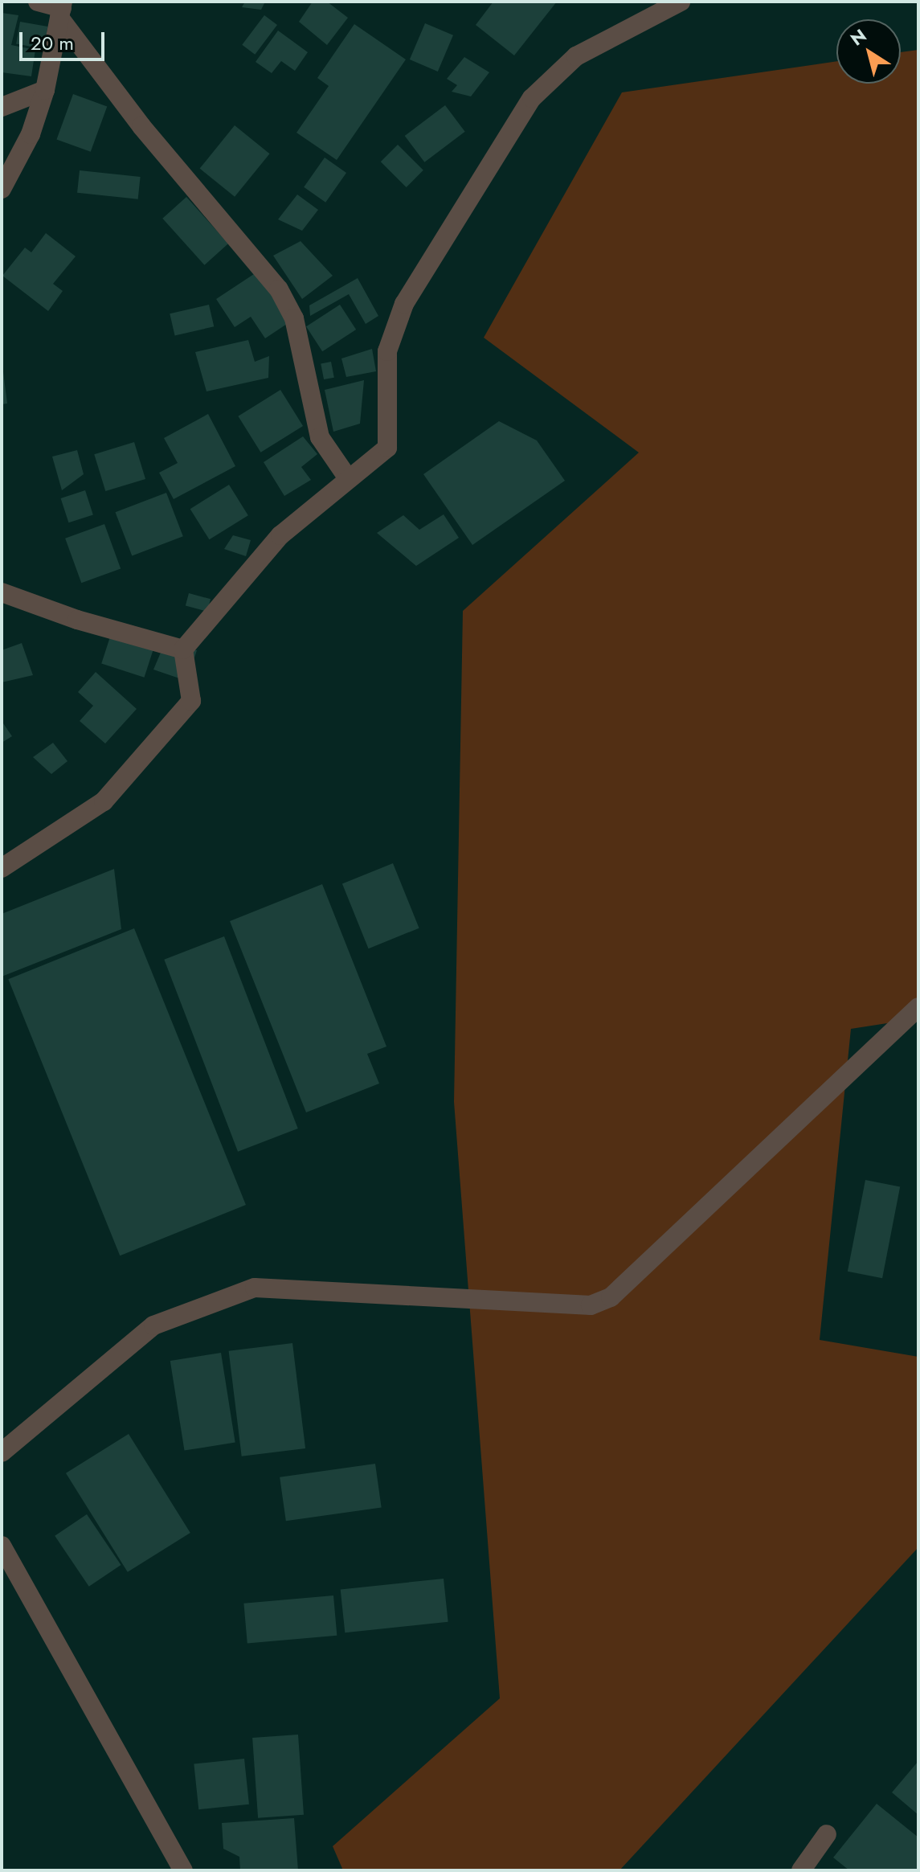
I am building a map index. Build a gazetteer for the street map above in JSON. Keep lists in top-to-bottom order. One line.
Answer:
{"scale_bar":"20 m","north":"top left"}
